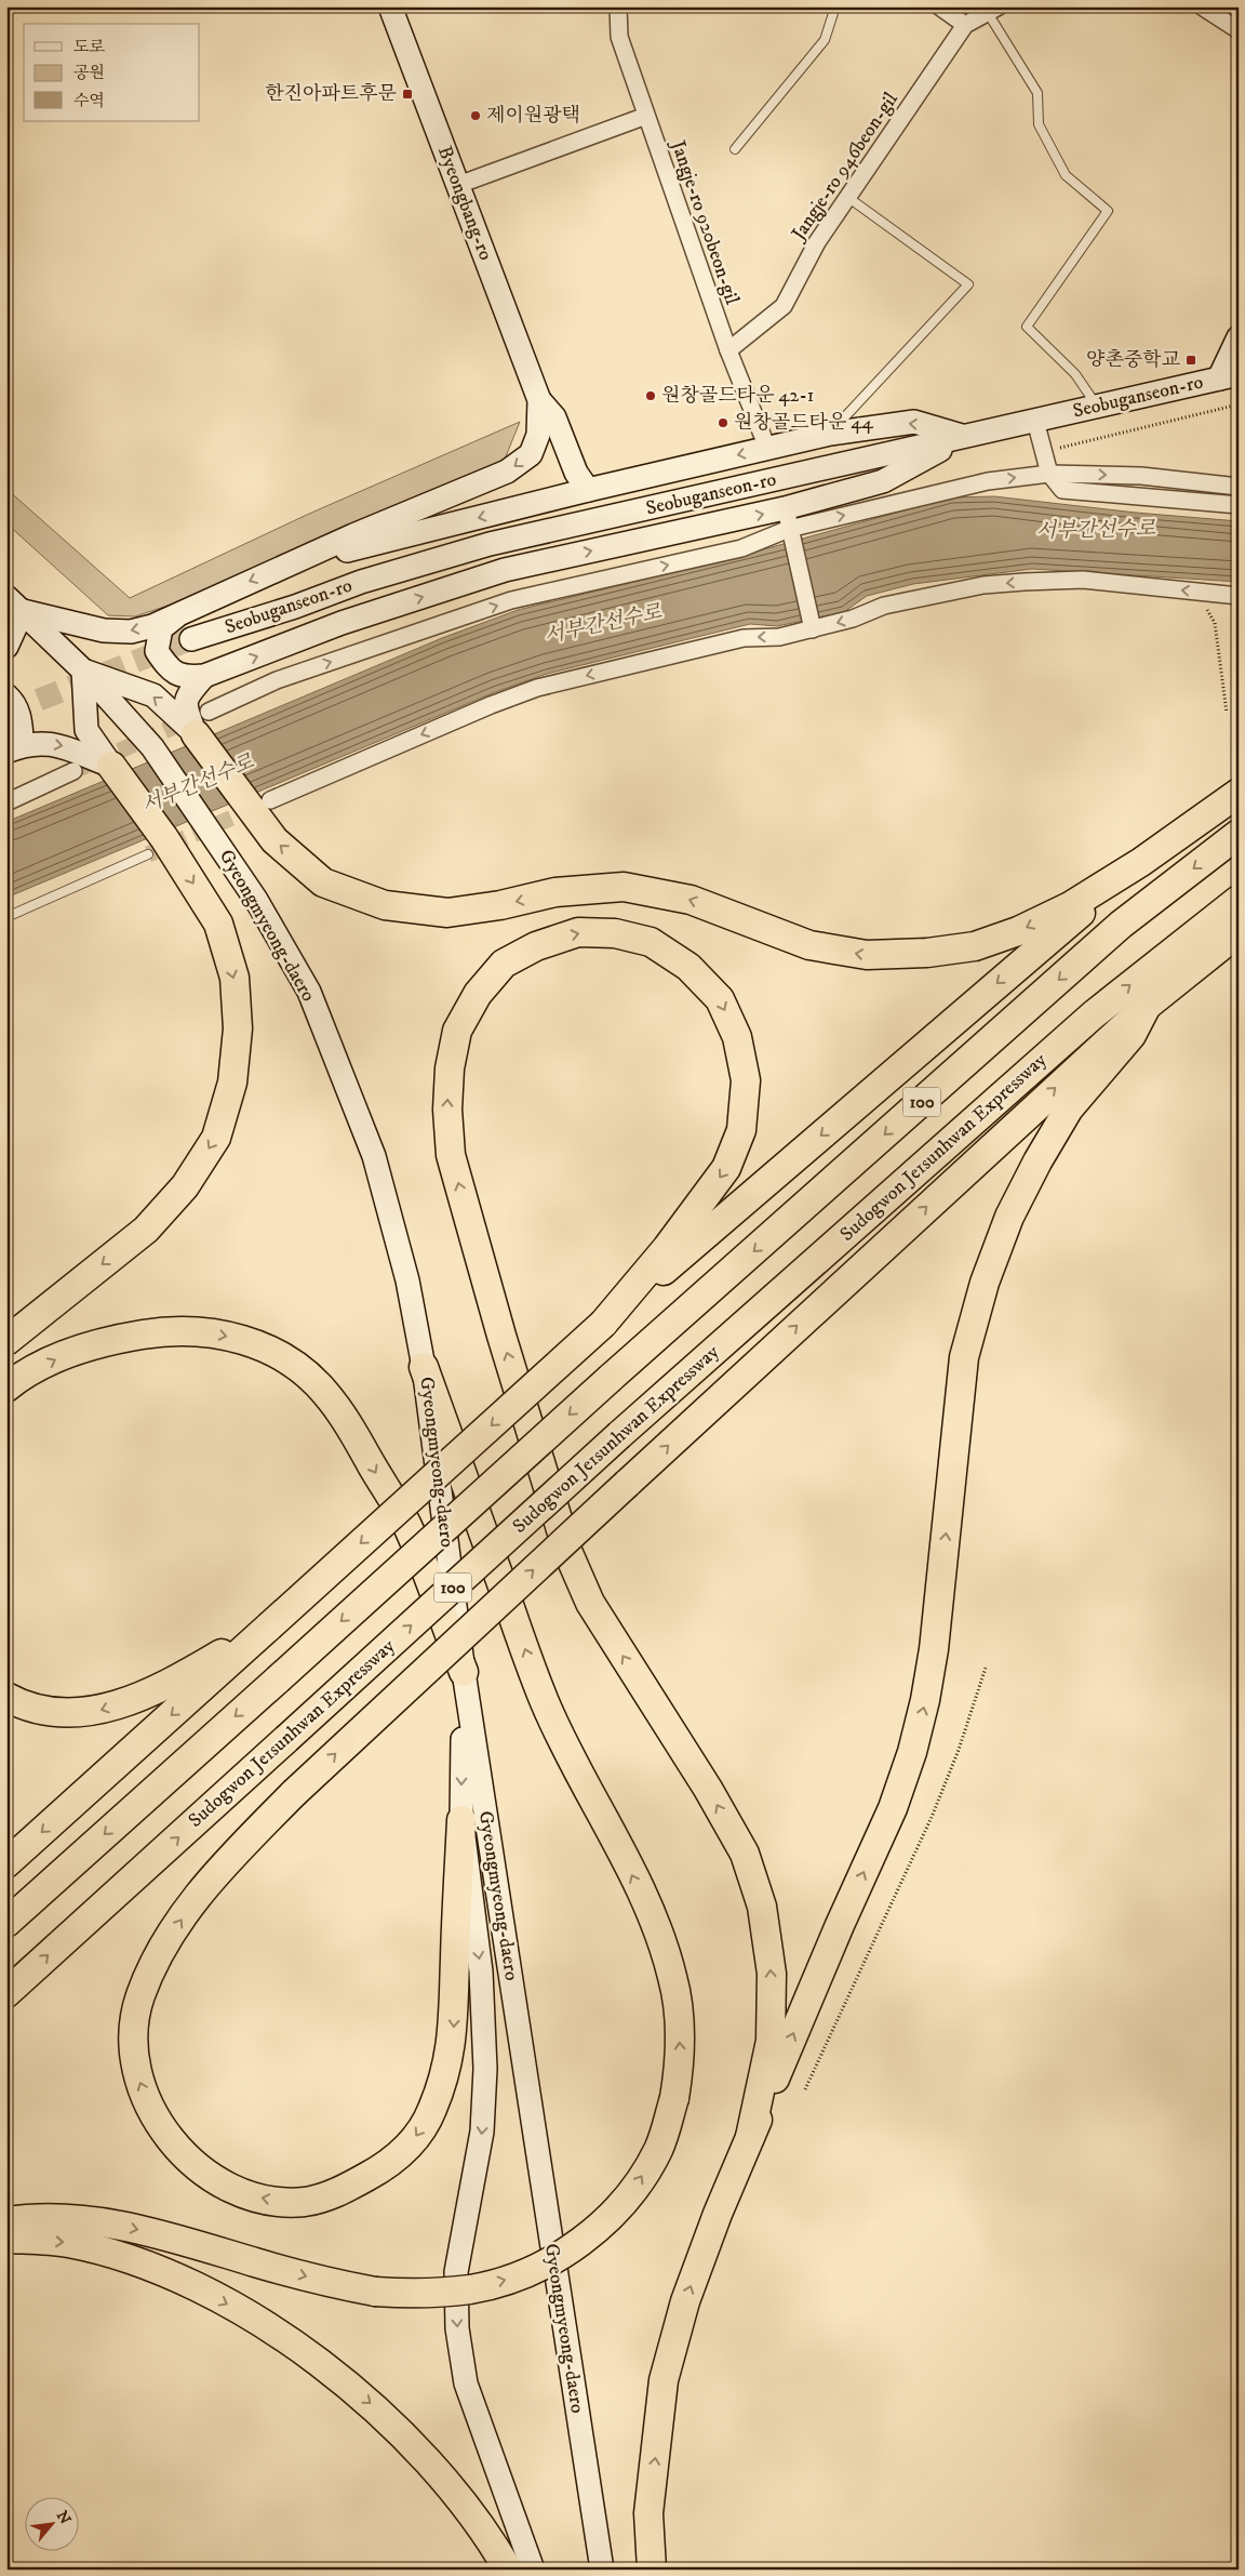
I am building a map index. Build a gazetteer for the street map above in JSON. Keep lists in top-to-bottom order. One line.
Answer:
{"streets":{"highway":["100","Sudogwon Je1sunhwan Expressway"],"street":["Jangje-ro 946beon-gil","Byeongbang-ro","Jangje-ro 920beon-gil","Seobuganseon-ro","Gyeongmyeong-daero"]},"crossings":[["Jangje-ro 946beon-gil","Jangje-ro 920beon-gil"]],"water":["서부간선수로"],"places":{"transit":["한진아파트후문","양촌중학교"],"other":["제이원광택","원창골드타운 42-1","원창골드타운 44"]},"legend":["도로","공원","수역"],"north":"top right"}
